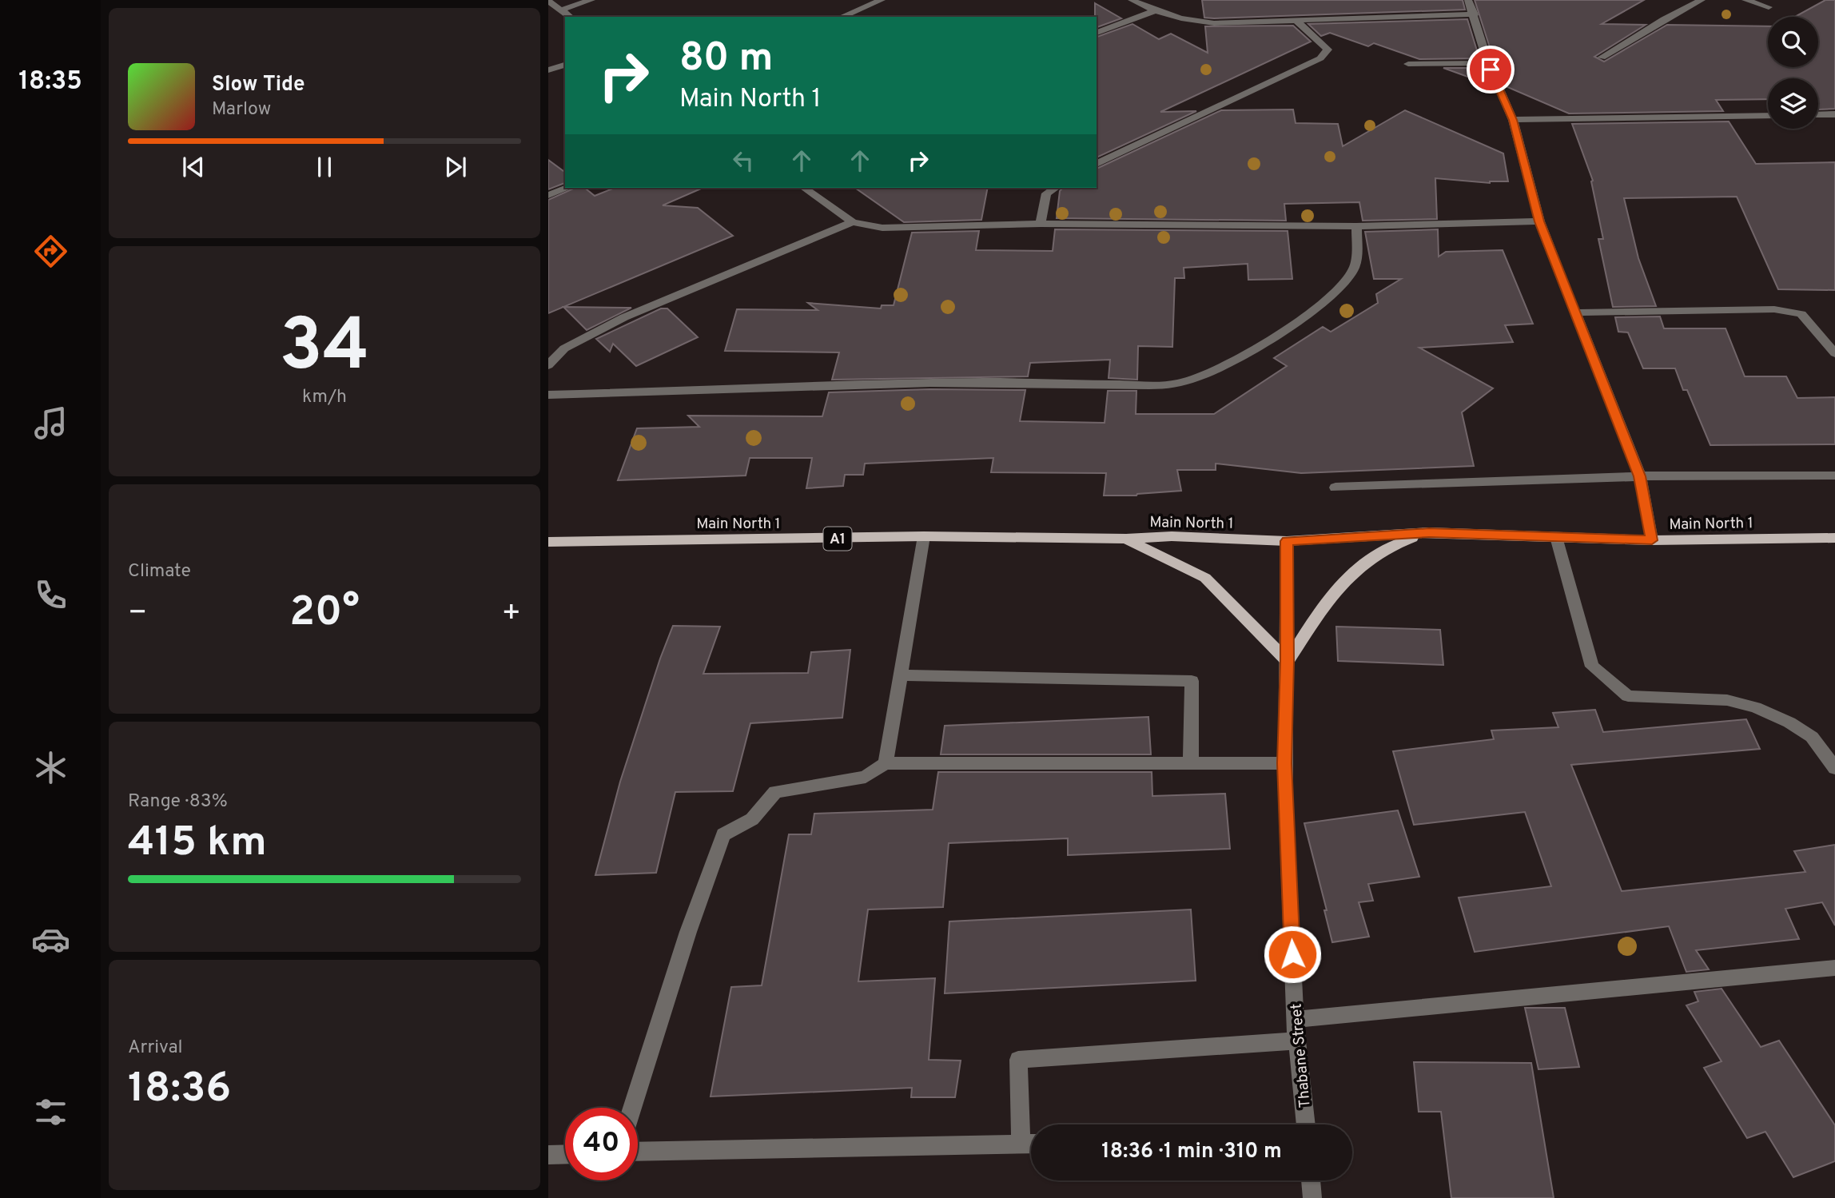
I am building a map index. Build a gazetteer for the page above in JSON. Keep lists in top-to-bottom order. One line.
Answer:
{"streets":{"main road":["Main North 1","A1"],"street":["Thabane Street"]},"crossings":[["Main North 1","Thabane Street"]],"page":{"tabs":"18:35","turn":["80 m","Main North 1"],"song":["Slow Tide","Marlow"],"tile":[["34","km/h"],"Climate",["Range · 83%","415 km"],["Arrival","18:36"]],"heat":["−","20°","+"],"limit":"40","trip":"18:36 · 1 min · 310 m"}}
